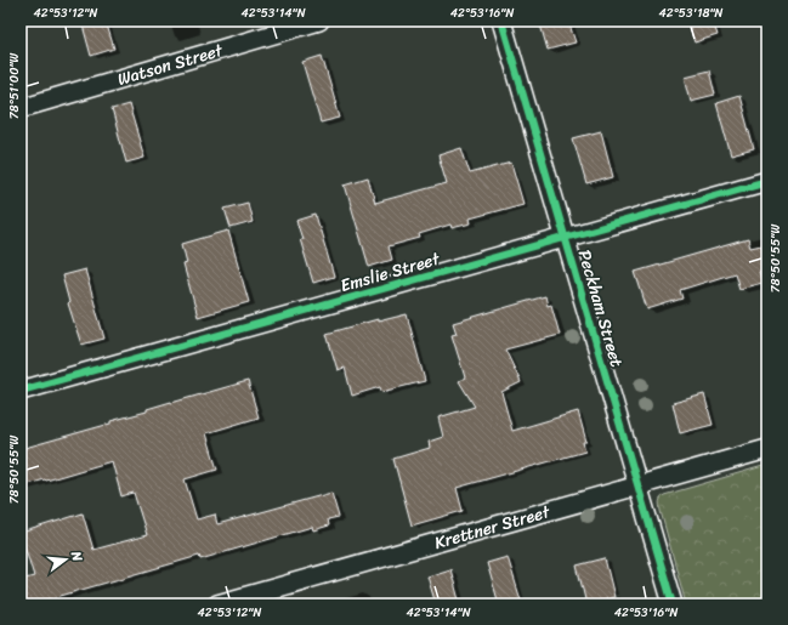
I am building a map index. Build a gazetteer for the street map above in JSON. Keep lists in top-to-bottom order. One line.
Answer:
{"streets":{"street":["Watson Street","Emslie Street","Peckham Street","Krettner Street"]},"crossings":[["Emslie Street","Peckham Street"],["Peckham Street","Krettner Street"]],"north":"right","coordinates":["42°53'12\"N","42°53'14\"N","42°53'16\"N","42°53'18\"N","78°51'00\"W","78°50'55\"W"]}
